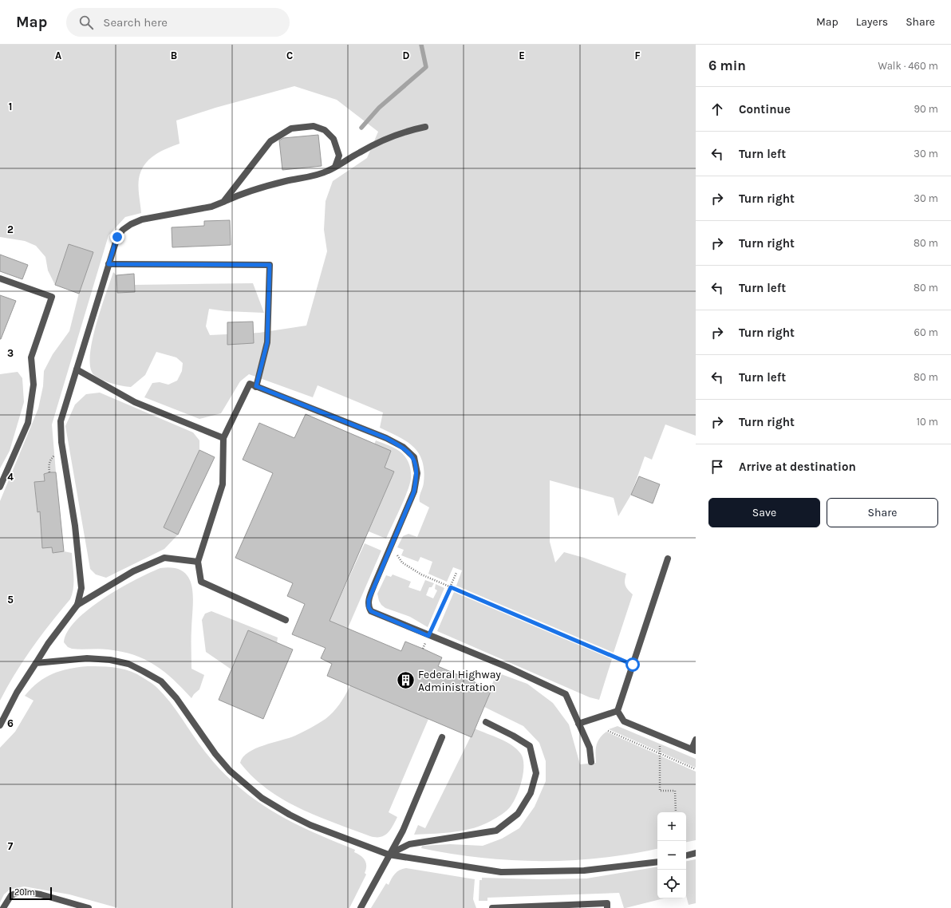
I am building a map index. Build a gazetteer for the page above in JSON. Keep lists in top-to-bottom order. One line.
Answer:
{"places":{"building":["Federal Highway Administration"]},"scale_bar":"20 m","page":{"header":"Map","search":"Search here","nav":["Map","Layers","Share"],"heading":["6 min","Walk · 460 m"],"list":[["Continue","90 m"],["Turn left","30 m"],["Turn right","30 m"],["Turn right","80 m"],["Turn left","80 m"],["Turn right","60 m"],["Turn left","80 m"],["Turn right","10 m"],"Arrive at destination"],"buttons":["Save","Share"],"map_buttons":["+","−"],"scale":"20 m"},"grid":{"columns":["A","B","C","D","E","F"],"rows":["1","2","3","4","5","6","7"]}}
